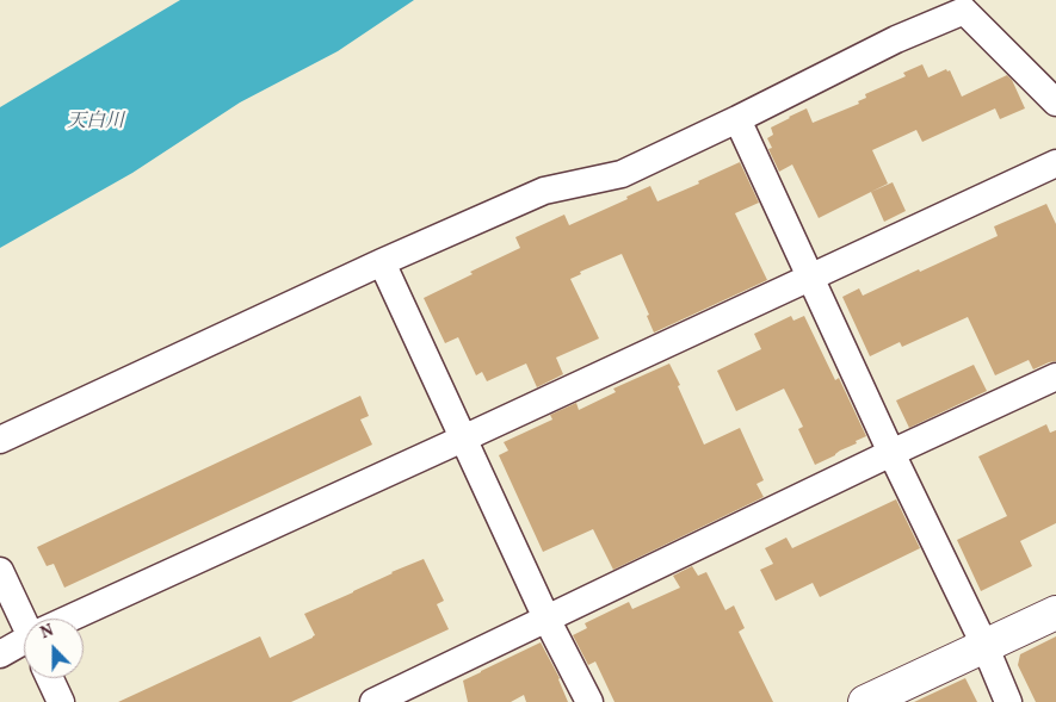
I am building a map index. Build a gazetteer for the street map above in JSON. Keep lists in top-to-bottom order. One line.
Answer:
{"water":["天白川"],"north":"top"}
